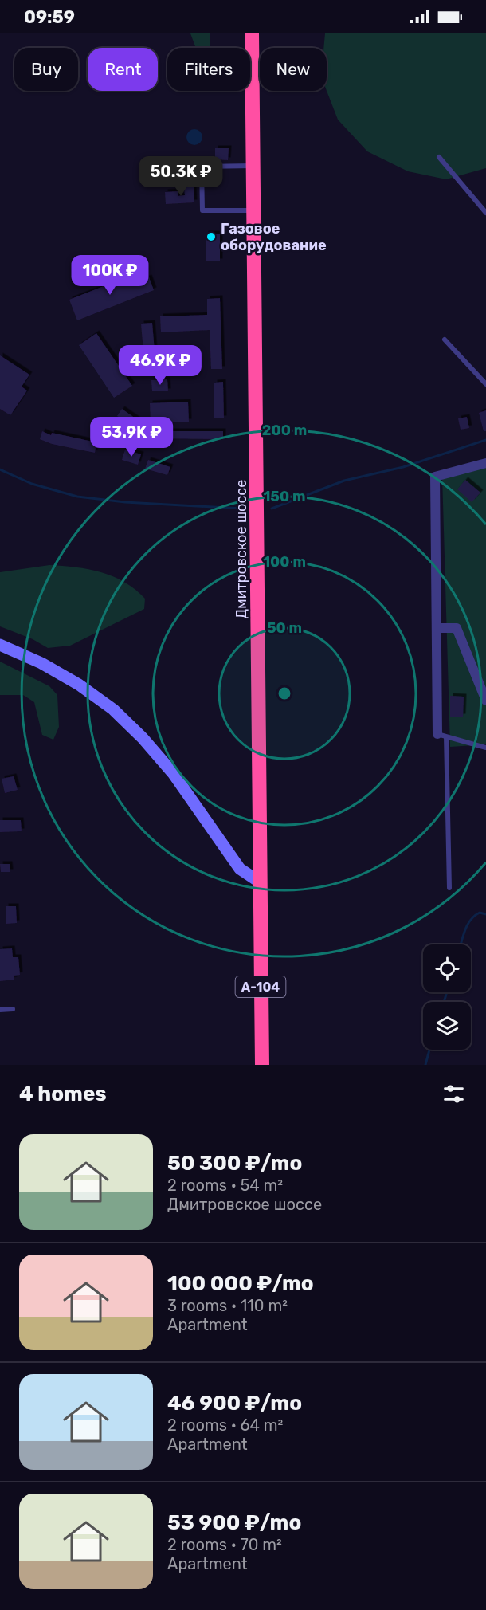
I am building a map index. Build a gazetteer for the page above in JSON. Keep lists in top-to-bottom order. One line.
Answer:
{"streets":{"highway":["Дмитровское шоссе","А-104"]},"places":["Газовое оборудование"],"page":{"status":"09:59","chip":["Buy","Rent","Filters","New"],"price":["50.3K ₽","100K ₽","46.9K ₽","53.9K ₽"],"heading":"4 homes","list":[{"name":"50 300 ₽/mo","note":"2 rooms · 54 m² · Дмитровское шоссе"},{"name":"100 000 ₽/mo","note":"3 rooms · 110 m² · Apartment"},{"name":"46 900 ₽/mo","note":"2 rooms · 64 m² · Apartment"},{"name":"53 900 ₽/mo","note":"2 rooms · 70 m² · Apartment"}]},"rings":["200 m","150 m","100 m","50 m"]}
